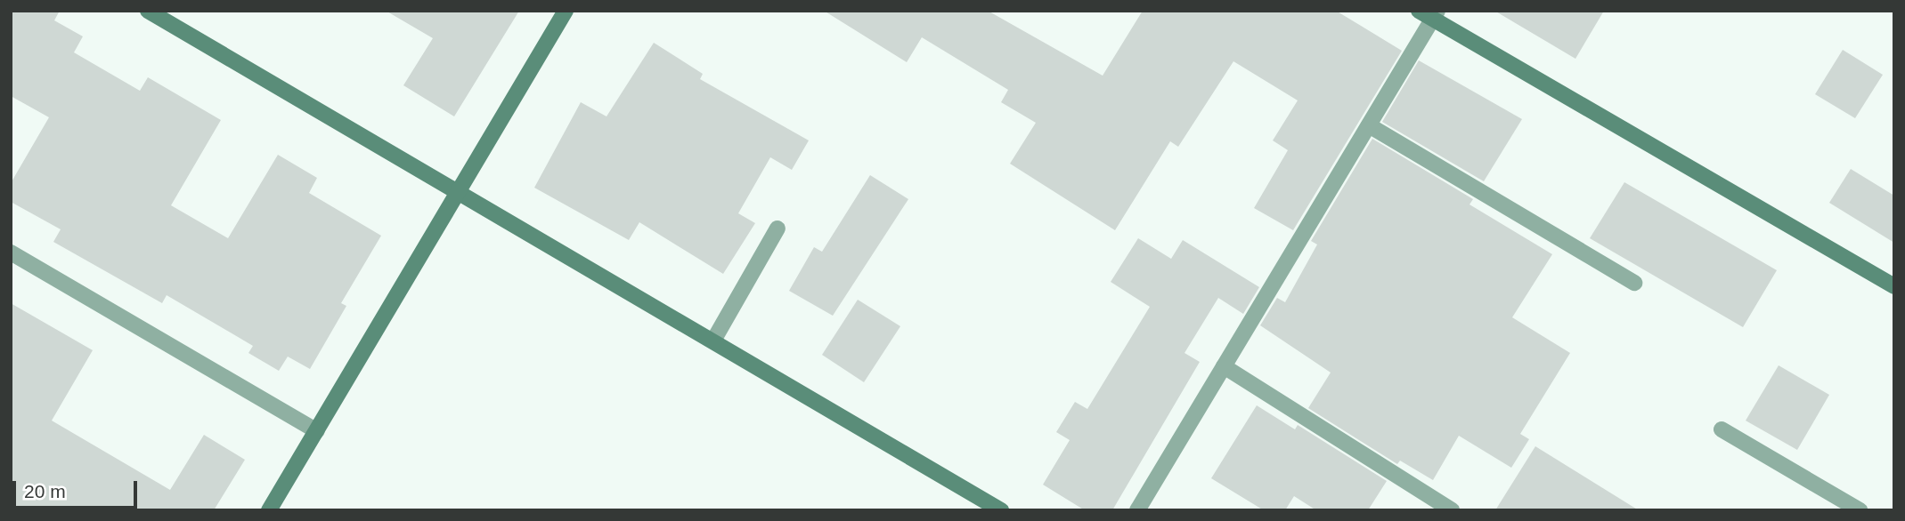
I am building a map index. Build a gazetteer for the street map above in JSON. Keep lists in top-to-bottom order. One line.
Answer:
{"scale_bar":"20 m"}
